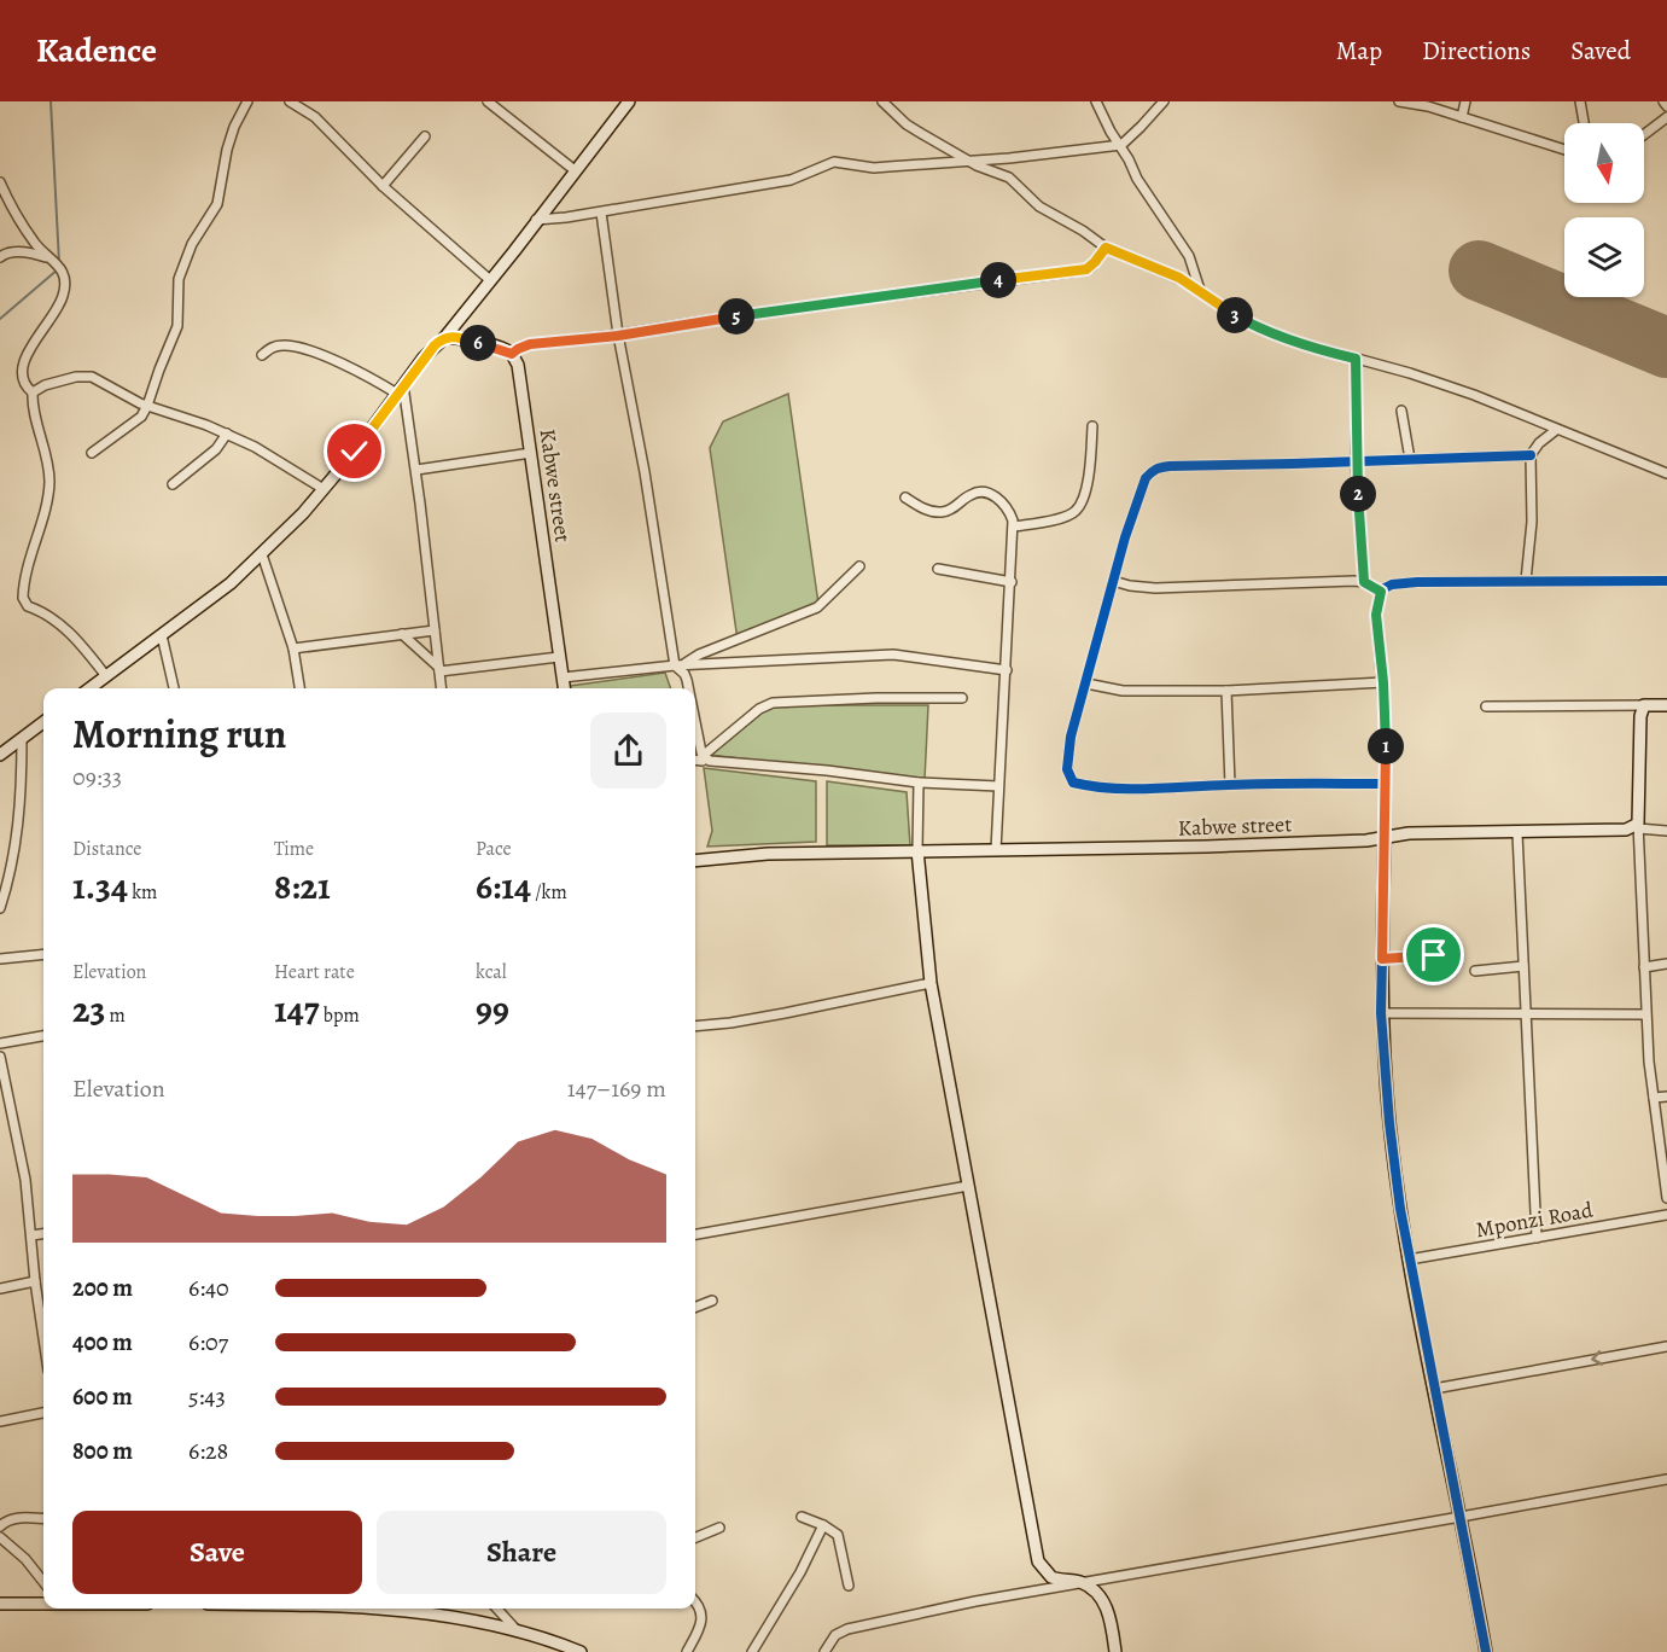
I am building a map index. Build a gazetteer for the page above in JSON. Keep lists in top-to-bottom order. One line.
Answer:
{"streets":{"main road":["Kabwe street"],"street":["Mponzi Road"]},"north":"bottom","page":{"header":"Kadence","nav":["Map","Directions","Saved"],"pins":["4","3","5","6","2","1"],"heading":["Morning run","09:33"],"stats":[["Distance","1.34 km"],["Time","8:21"],["Pace","6:14 /km"],["Elevation","23 m"],["Heart rate","147 bpm"],["kcal","99"]],"chart":["Elevation","147–169 m"],"list":[{"name":"200 m","note":"6:40"},{"name":"400 m","note":"6:07"},{"name":"600 m","note":"5:43"},{"name":"800 m","note":"6:28"}],"buttons":["Save","Share"]}}
